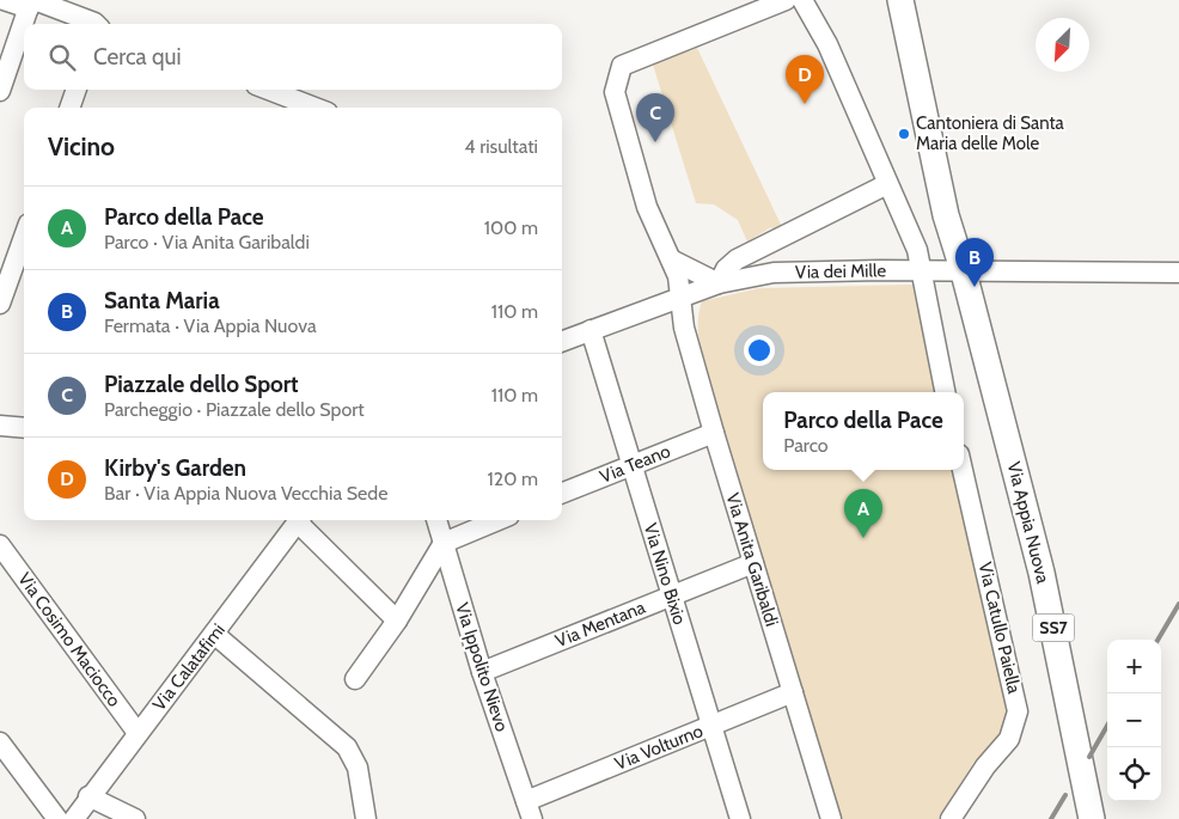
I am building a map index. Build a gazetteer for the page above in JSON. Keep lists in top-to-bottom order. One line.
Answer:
{"streets":{"main road":["Via Appia Nuova","SS7"],"street":["Via dei Mille","Via Teano","Via Anita Garibaldi","Via Nino Bixio","Via Mentana","Via Catullo Paiella","Via Cosimo Maciocco","Via Calatafimi","Via Ippolito Nievo","Via Volturno"]},"crossings":[["Via dei Mille","Via Appia Nuova"],["Via dei Mille","Via Anita Garibaldi"],["Via dei Mille","Via Nino Bixio"],["Via Teano","Via Anita Garibaldi"],["Via Teano","Via Nino Bixio"],["Via Anita Garibaldi","Via Mentana"],["Via Anita Garibaldi","Via Volturno"],["Via Nino Bixio","Via Mentana"],["Via Nino Bixio","Via Volturno"],["Via Mentana","Via Ippolito Nievo"],["Via Cosimo Maciocco","Via Calatafimi"],["Via Ippolito Nievo","Via Volturno"]],"places":["Cantoniera di Santa Maria delle Mole"],"north":"bottom left","page":{"search":"Cerca qui","pins":["D","C","B","A"],"heading":["Vicino","4 risultati"],"list":[{"mark":"A","name":"Parco della Pace","note":"Parco · Via Anita Garibaldi","value":"100 m"},{"mark":"B","name":"Santa Maria","note":"Fermata · Via Appia Nuova","value":"110 m"},{"mark":"C","name":"Piazzale dello Sport","note":"Parcheggio · Piazzale dello Sport","value":"110 m"},{"mark":"D","name":"Kirby's Garden","note":"Bar · Via Appia Nuova Vecchia Sede","value":"120 m"}],"popup":["Parco della Pace","Parco"],"map_buttons":["+","−"]}}
